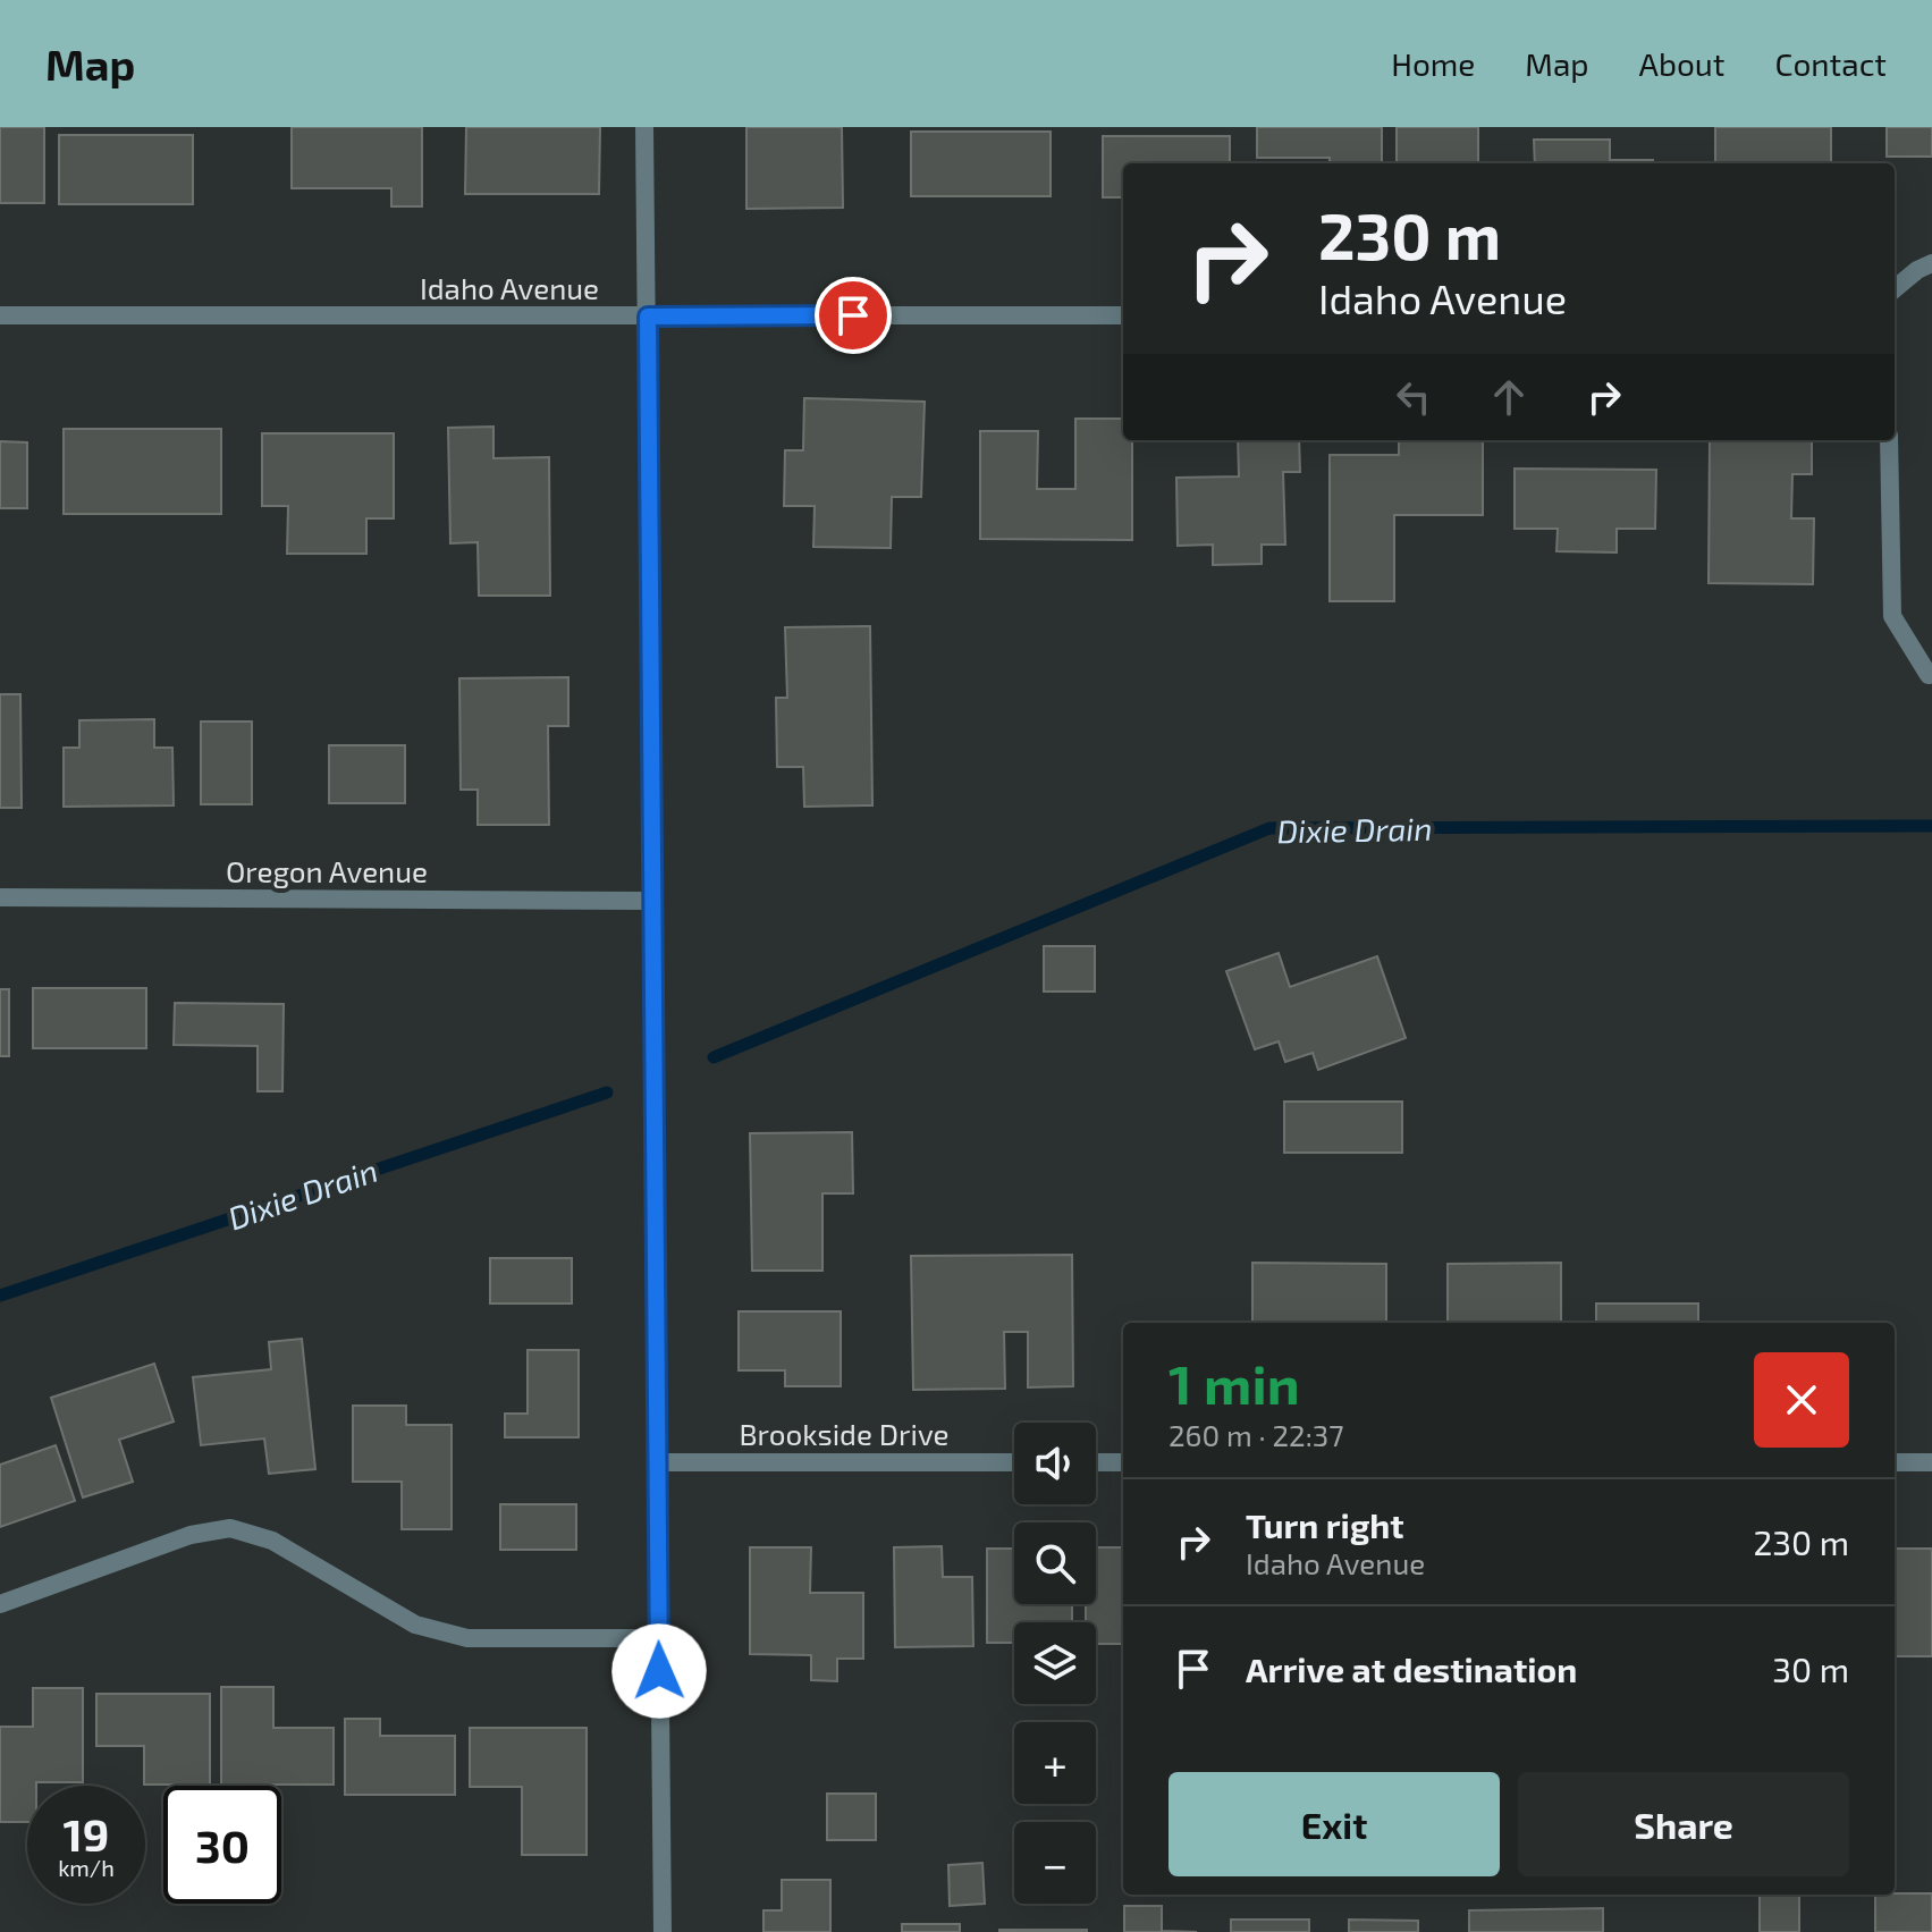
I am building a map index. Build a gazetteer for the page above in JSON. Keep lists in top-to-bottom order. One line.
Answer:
{"streets":{"street":["Idaho Avenue","Oregon Avenue","Brookside Drive"]},"water":["Dixie Drain"],"page":{"header":"Map","nav":["Home","Map","About","Contact"],"turn":["230 m","Idaho Avenue"],"heading":["1 min","260 m · 22:37"],"map_buttons":["+","−"],"list":[{"name":"Turn right","note":"Idaho Avenue","value":"230 m"},{"name":"Arrive at destination","value":"30 m"}],"buttons":["Exit","Share"],"speed":"19 km/h","limit":"30"}}
